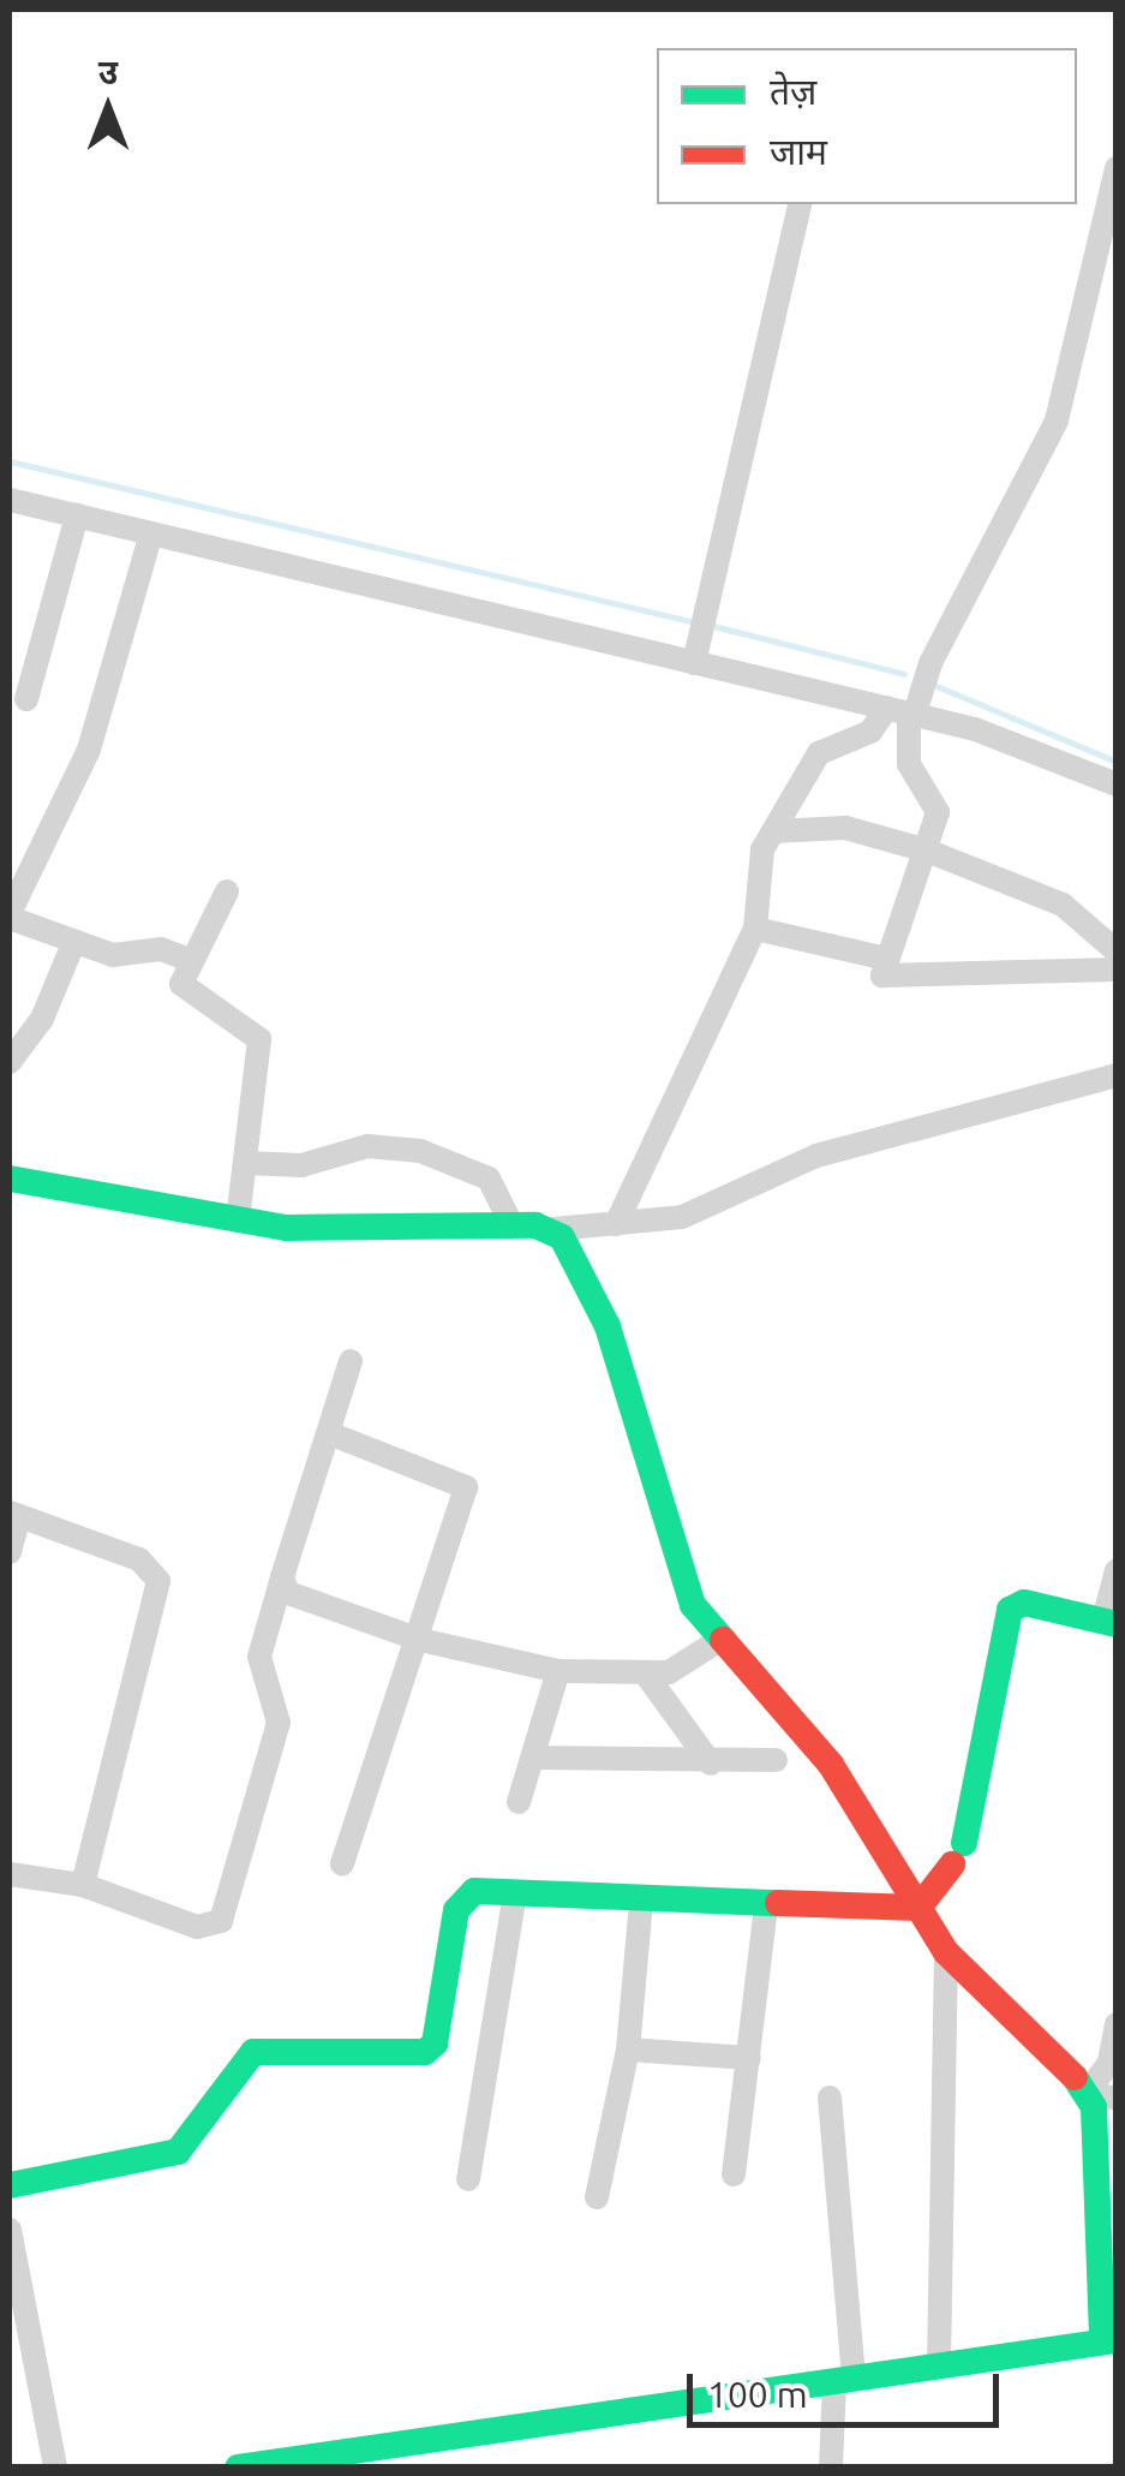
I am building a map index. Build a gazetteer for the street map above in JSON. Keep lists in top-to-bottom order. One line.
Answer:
{"legend":["तेज़","जाम"],"scale_bar":"100 m","north":"top"}
